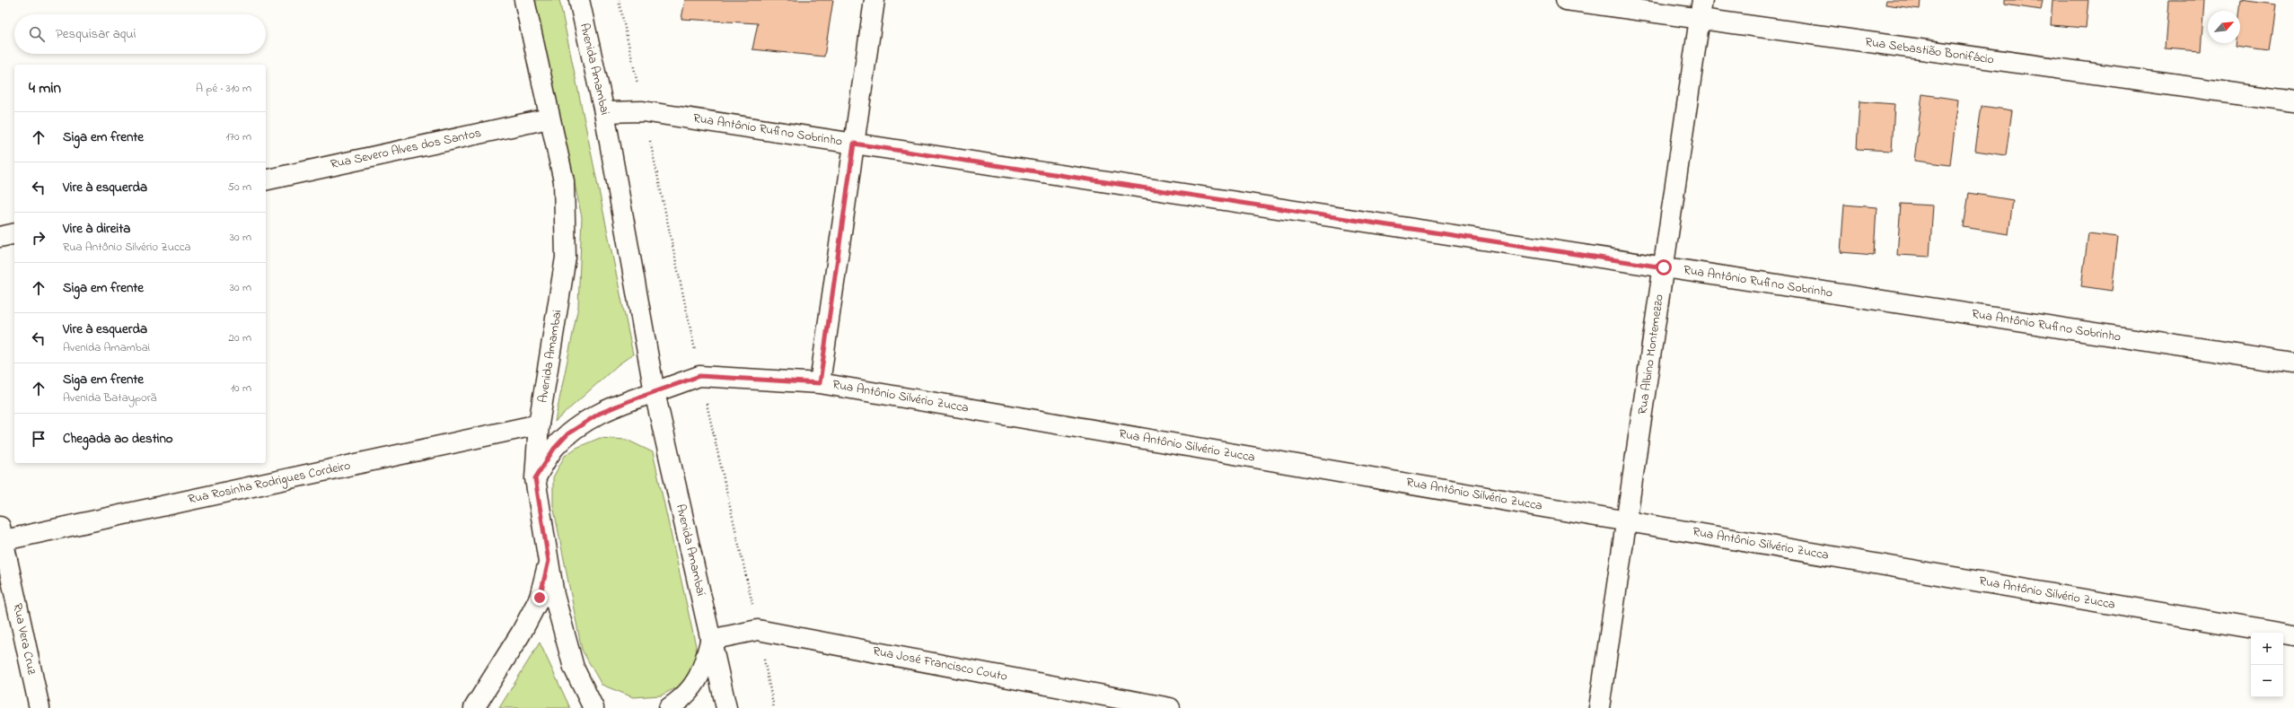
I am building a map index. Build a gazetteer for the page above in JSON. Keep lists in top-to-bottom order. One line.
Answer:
{"streets":{"street":["Rua Sebastião Bonifácio","Avenida Amambai","Rua Antônio Rufino Sobrinho","Rua Severo Alves dos Santos","Rua Albino Montemezzo","Rua Antônio Silvério Zucca","Rua Rosinha Rodrigues Cordeiro","Avenida Amambaí","Rua Vera Cruz","Rua José Francisco Couto"]},"crossings":[["Rua Sebastião Bonifácio","Rua Albino Montemezzo"],["Avenida Amambai","Rua Antônio Rufino Sobrinho"],["Avenida Amambai","Rua Severo Alves dos Santos"],["Avenida Amambai","Rua Antônio Silvério Zucca"],["Avenida Amambai","Rua Rosinha Rodrigues Cordeiro"],["Avenida Amambai","Avenida Amambaí"],["Rua Antônio Rufino Sobrinho","Rua Albino Montemezzo"],["Rua Albino Montemezzo","Rua Antônio Silvério Zucca"],["Rua Antônio Silvério Zucca","Avenida Amambaí"],["Rua Rosinha Rodrigues Cordeiro","Rua Vera Cruz"],["Avenida Amambaí","Rua José Francisco Couto"]],"north":"top right","page":{"search":"Pesquisar aqui","heading":["4 min","A pé · 310 m"],"list":[["Siga em frente","170 m"],["Vire à esquerda","50 m"],["Vire à direita","Rua Antônio Silvério Zucca","30 m"],["Siga em frente","30 m"],["Vire à esquerda","Avenida Amambai","20 m"],["Siga em frente","Avenida Batayporã","10 m"],"Chegada ao destino"],"map_buttons":["+","−"]}}
